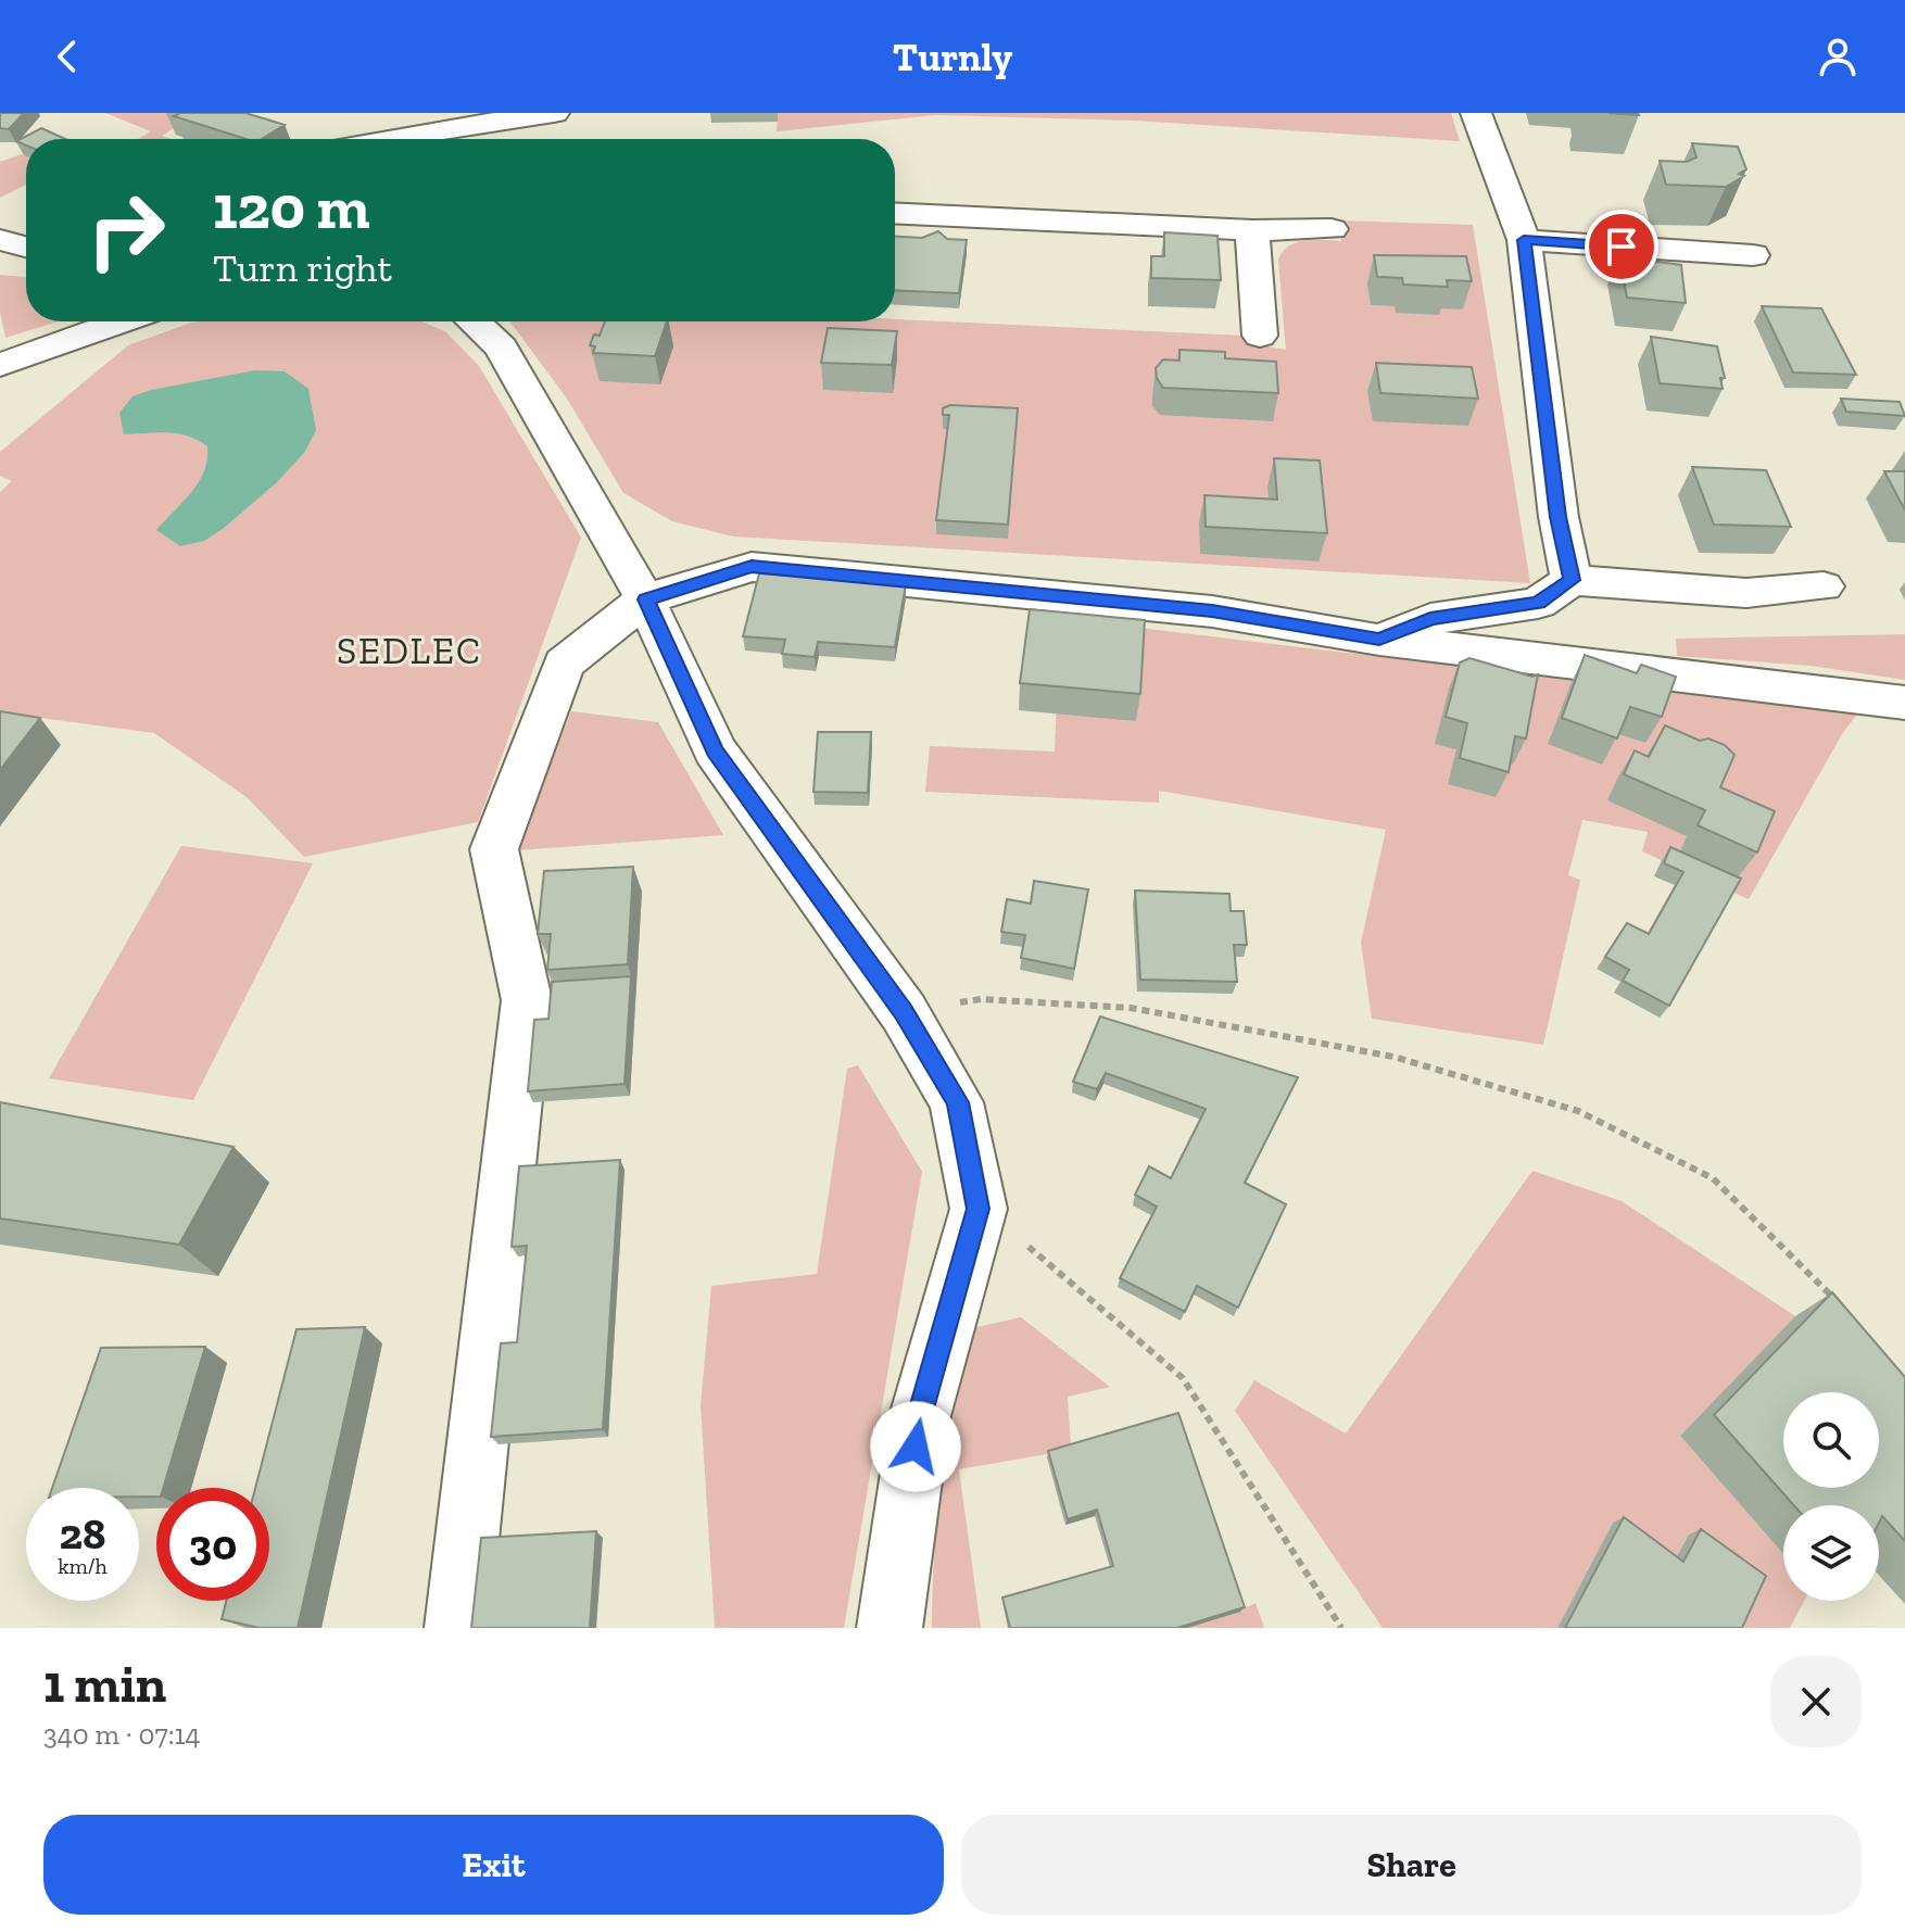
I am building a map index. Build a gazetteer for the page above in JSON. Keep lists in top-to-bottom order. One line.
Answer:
{"districts":["SEDLEC"],"page":{"header":"Turnly","turn":["120 m","Turn right"],"speed":"28 km/h","limit":"30","heading":["1 min","340 m · 07:14"],"buttons":["Exit","Share"]}}
